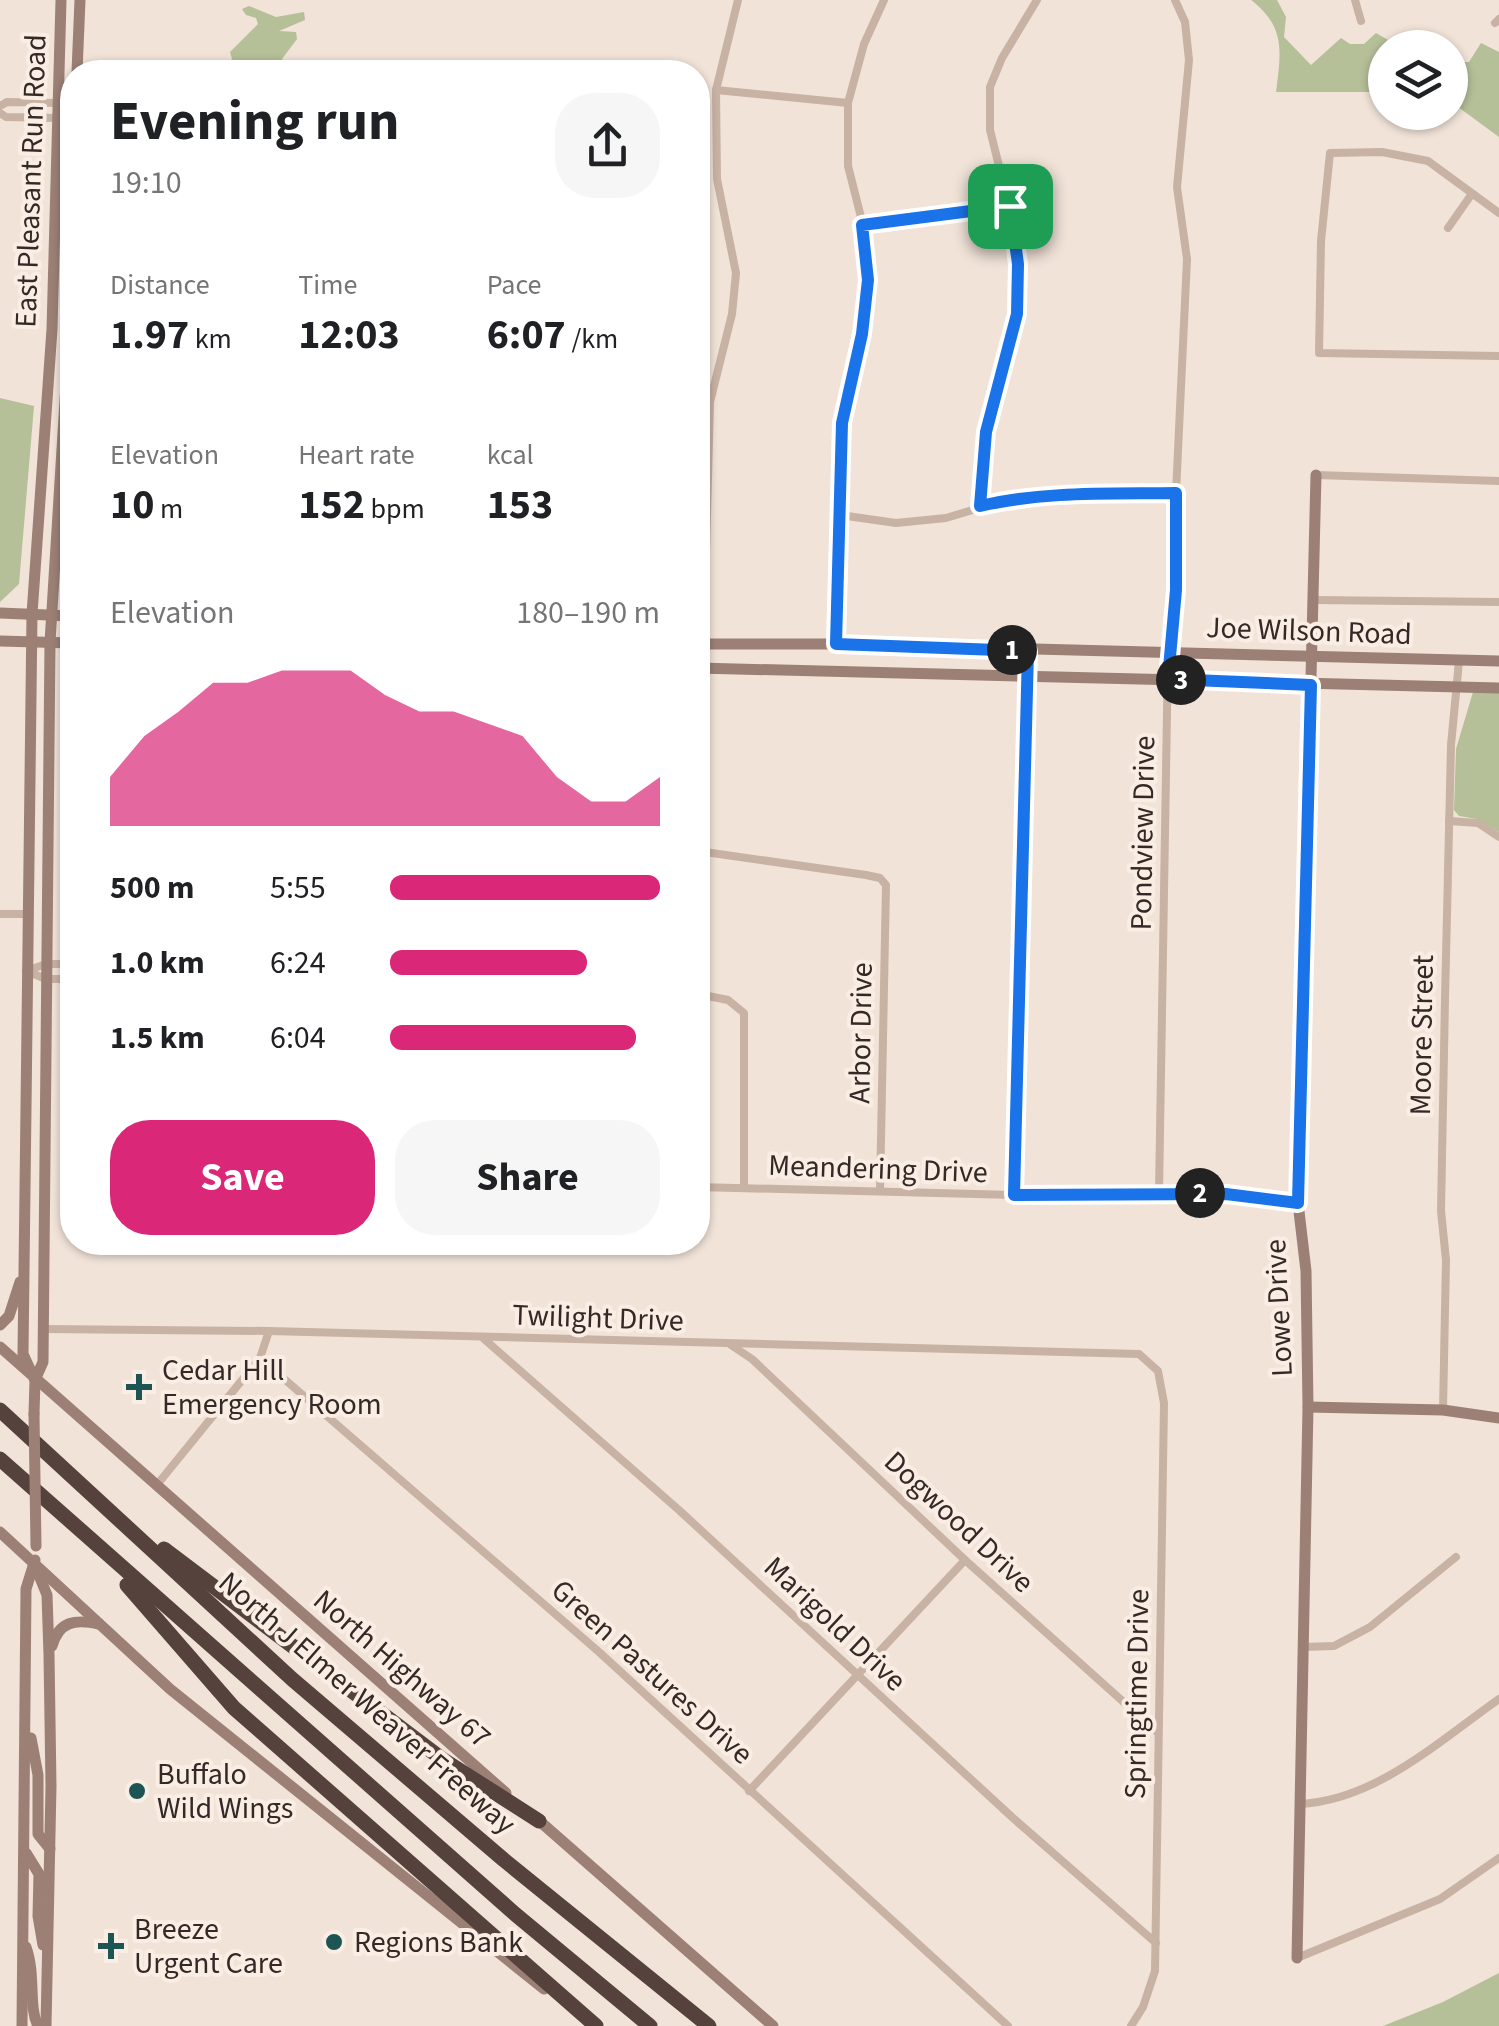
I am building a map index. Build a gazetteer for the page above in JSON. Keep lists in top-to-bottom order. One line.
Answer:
{"streets":{"highway":["North J Elmer Weaver Freeway"],"main road":["East Pleasant Run Road","Joe Wilson Road","Lowe Drive","North Highway 67"],"street":["Pondview Drive","Arbor Drive","Moore Street","Meandering Drive","Twilight Drive","Dogwood Drive","Marigold Drive","Green Pastures Drive","Springtime Drive"]},"crossings":[["East Pleasant Run Road","Twilight Drive"],["East Pleasant Run Road","North Highway 67"],["Joe Wilson Road","Pondview Drive"],["Joe Wilson Road","Moore Street"],["Joe Wilson Road","Lowe Drive"],["Pondview Drive","Meandering Drive"],["Arbor Drive","Meandering Drive"],["Meandering Drive","Lowe Drive"],["Twilight Drive","Dogwood Drive"],["Twilight Drive","Marigold Drive"],["Twilight Drive","Springtime Drive"],["Dogwood Drive","Springtime Drive"],["Marigold Drive","Springtime Drive"]],"places":{"health":["Cedar Hill Emergency Room","Breeze Urgent Care"],"other":["Buffalo Wild Wings","Regions Bank"]},"page":{"heading":["Evening run","19:10"],"stats":[["Distance","1.97 km"],["Time","12:03"],["Pace","6:07 /km"],["Elevation","10 m"],["Heart rate","152 bpm"],["kcal","153"]],"chart":["Elevation","180–190 m"],"pins":["1","3","2"],"list":[{"name":"500 m","note":"5:55"},{"name":"1.0 km","note":"6:24"},{"name":"1.5 km","note":"6:04"}],"buttons":["Save","Share"]}}
